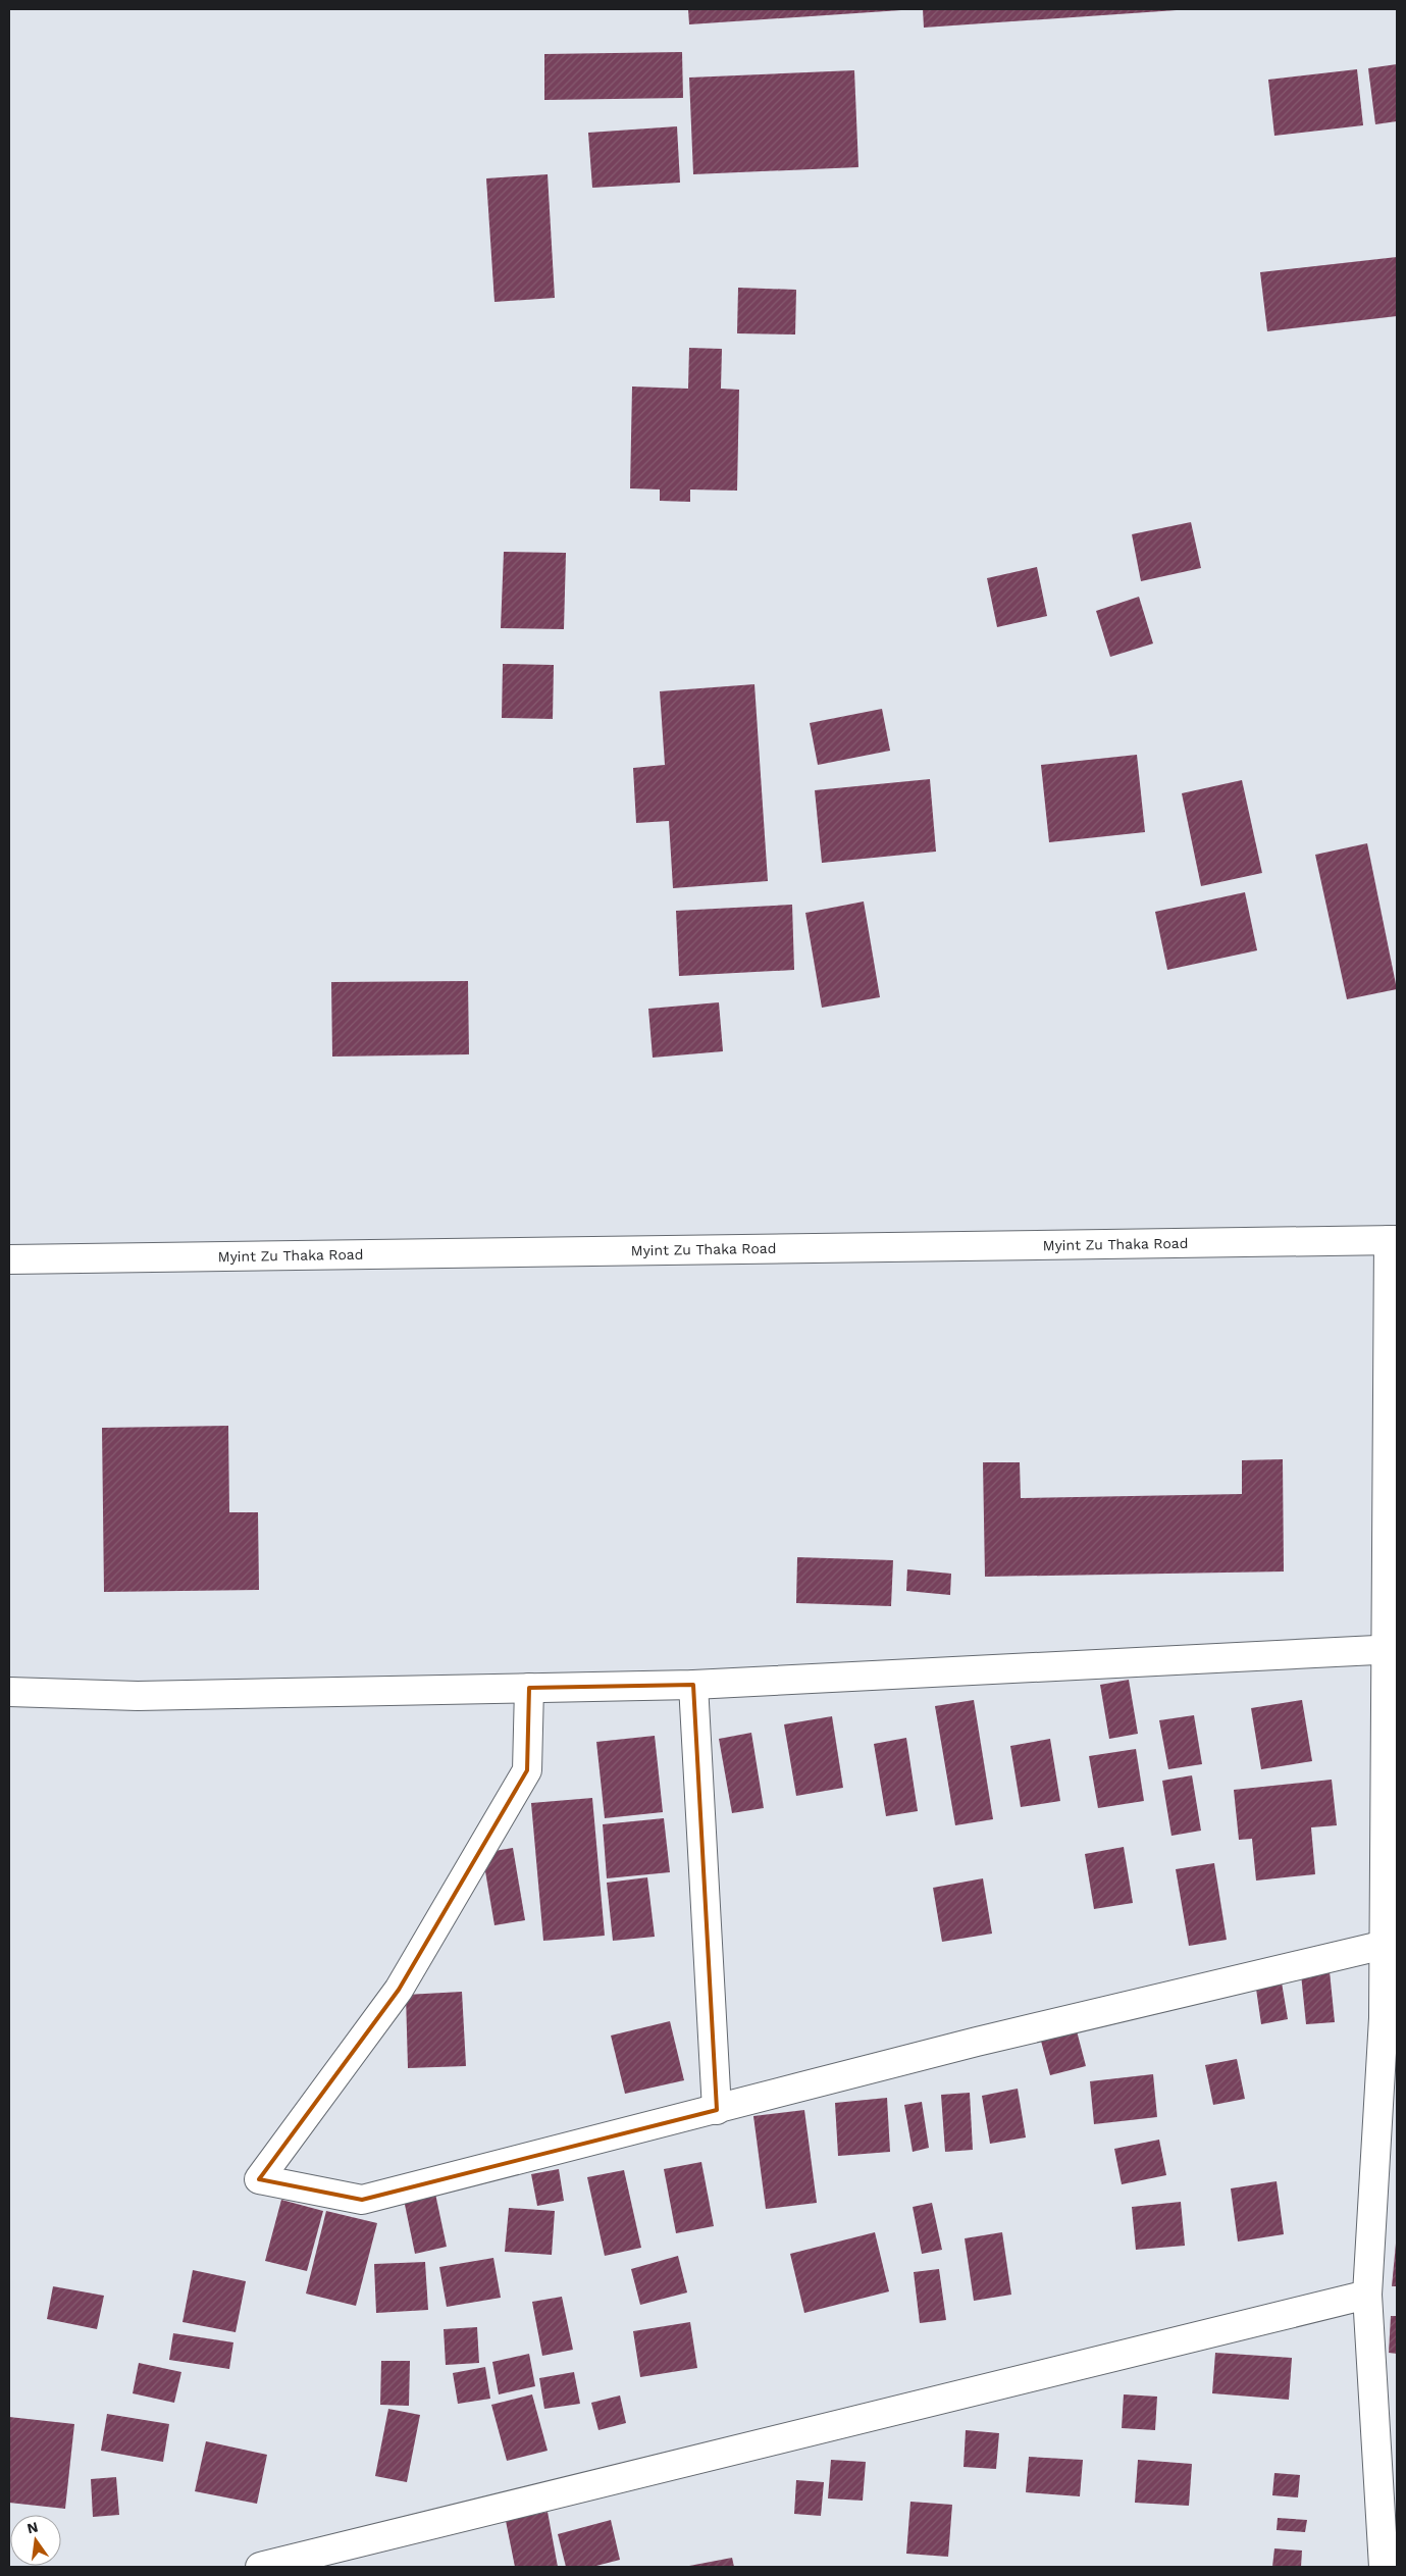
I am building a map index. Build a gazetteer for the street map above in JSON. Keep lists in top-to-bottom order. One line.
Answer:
{"streets":{"street":["Myint Zu Thaka Road"]},"north":"top"}
